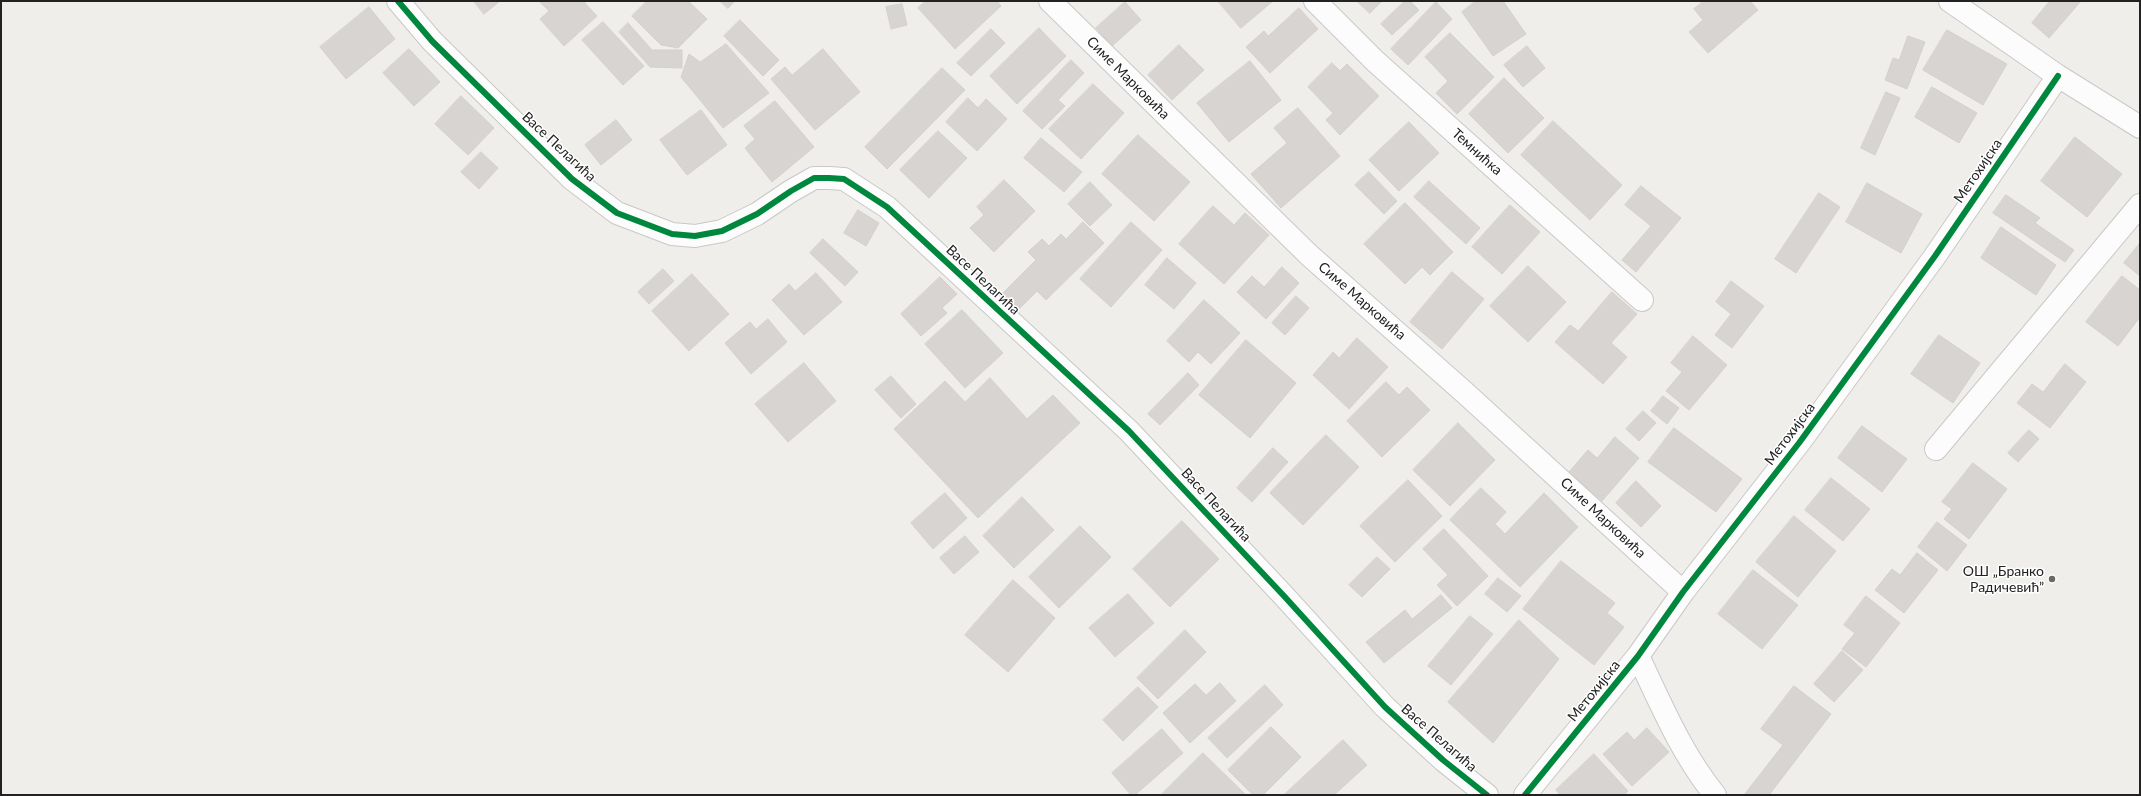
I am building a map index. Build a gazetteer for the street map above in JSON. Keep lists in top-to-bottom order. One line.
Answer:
{"streets":{"street":["Симе Марковића","Васе Пелагића","Темнићка","Метохијска"]},"crossings":[["Симе Марковића","Метохијска"]],"places":["ОШ „Бранко Радичевић”"]}
